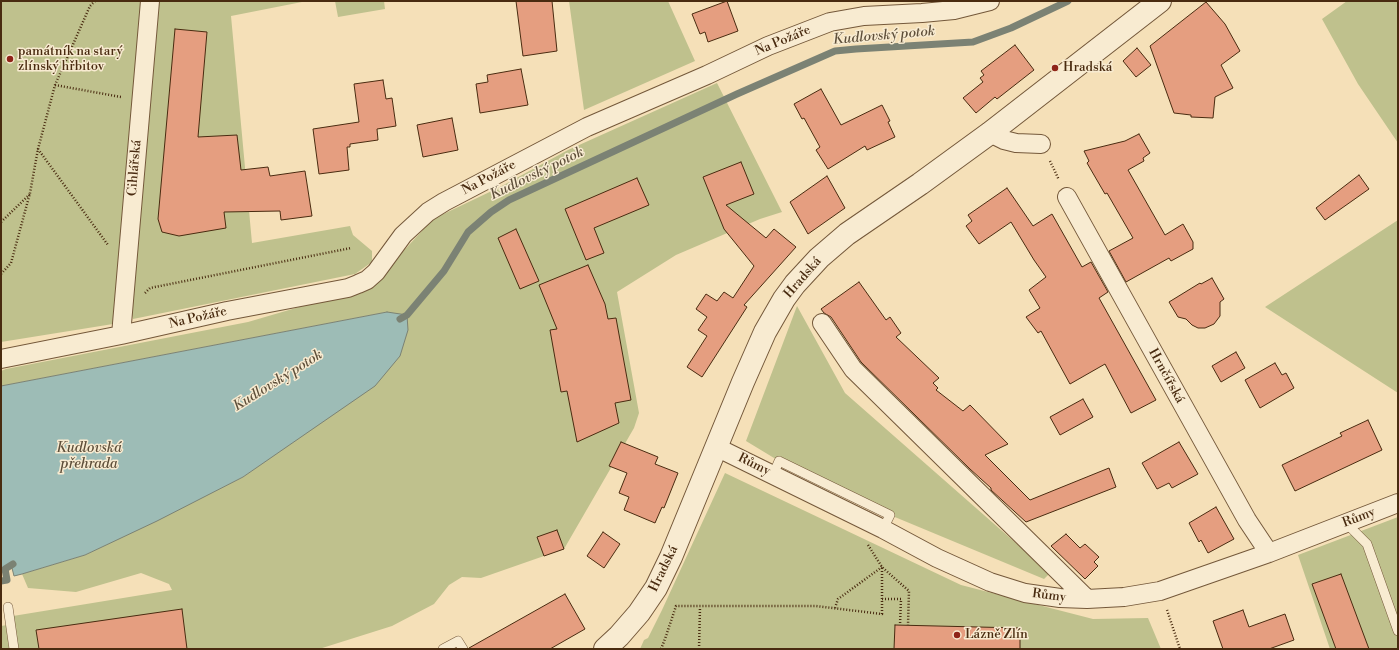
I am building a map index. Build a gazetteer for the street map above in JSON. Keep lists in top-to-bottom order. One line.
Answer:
{"streets":{"street":["Na Požáře","Cihlářská","Hradská","Hrnčířská","Růmy"]},"crossings":[["Na Požáře","Cihlářská"],["Hradská","Růmy"],["Hrnčířská","Růmy"]],"water":["Kudlovský potok","Kudlovská přehrada"],"places":["památník na starý zlínský hřbitov","Hradská","Lázně Zlín"]}
